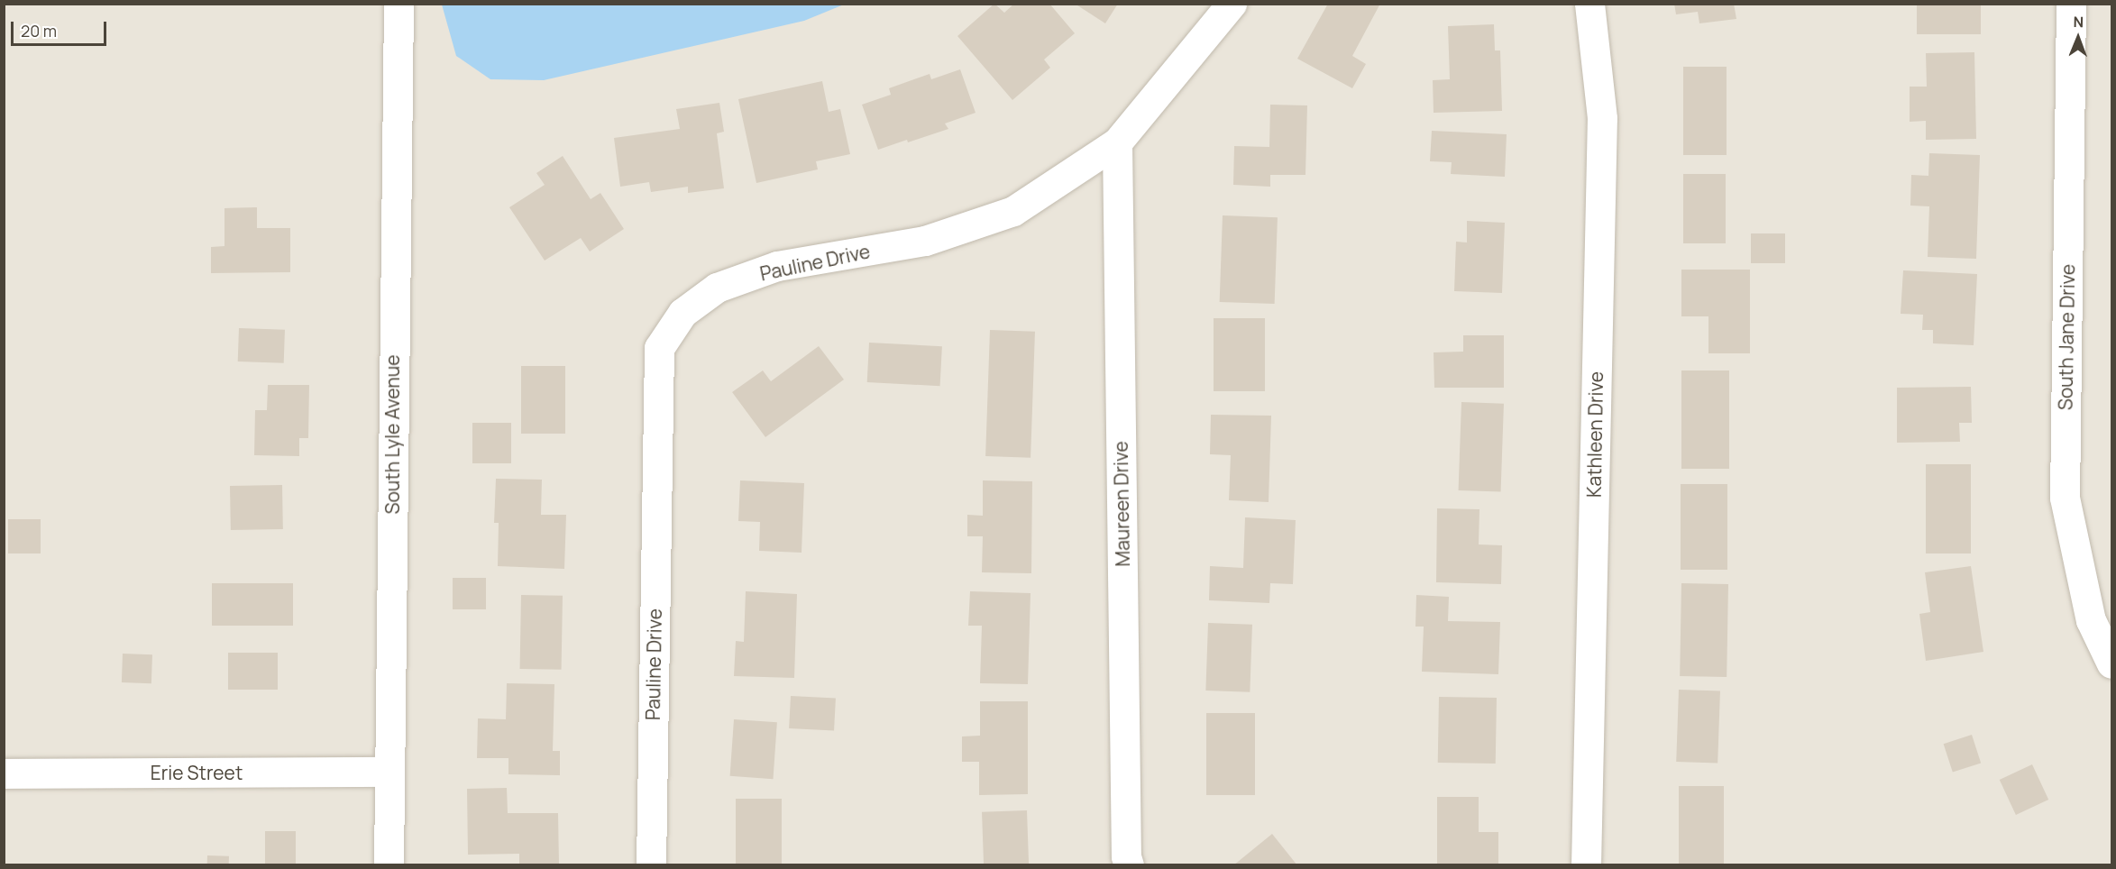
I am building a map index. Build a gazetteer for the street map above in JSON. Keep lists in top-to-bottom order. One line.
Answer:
{"streets":{"street":["Pauline Drive","South Jane Drive","South Lyle Avenue","Kathleen Drive","Maureen Drive","Erie Street"]},"crossings":[["Pauline Drive","Maureen Drive"],["South Lyle Avenue","Erie Street"]],"scale_bar":"20 m","north":"top"}
